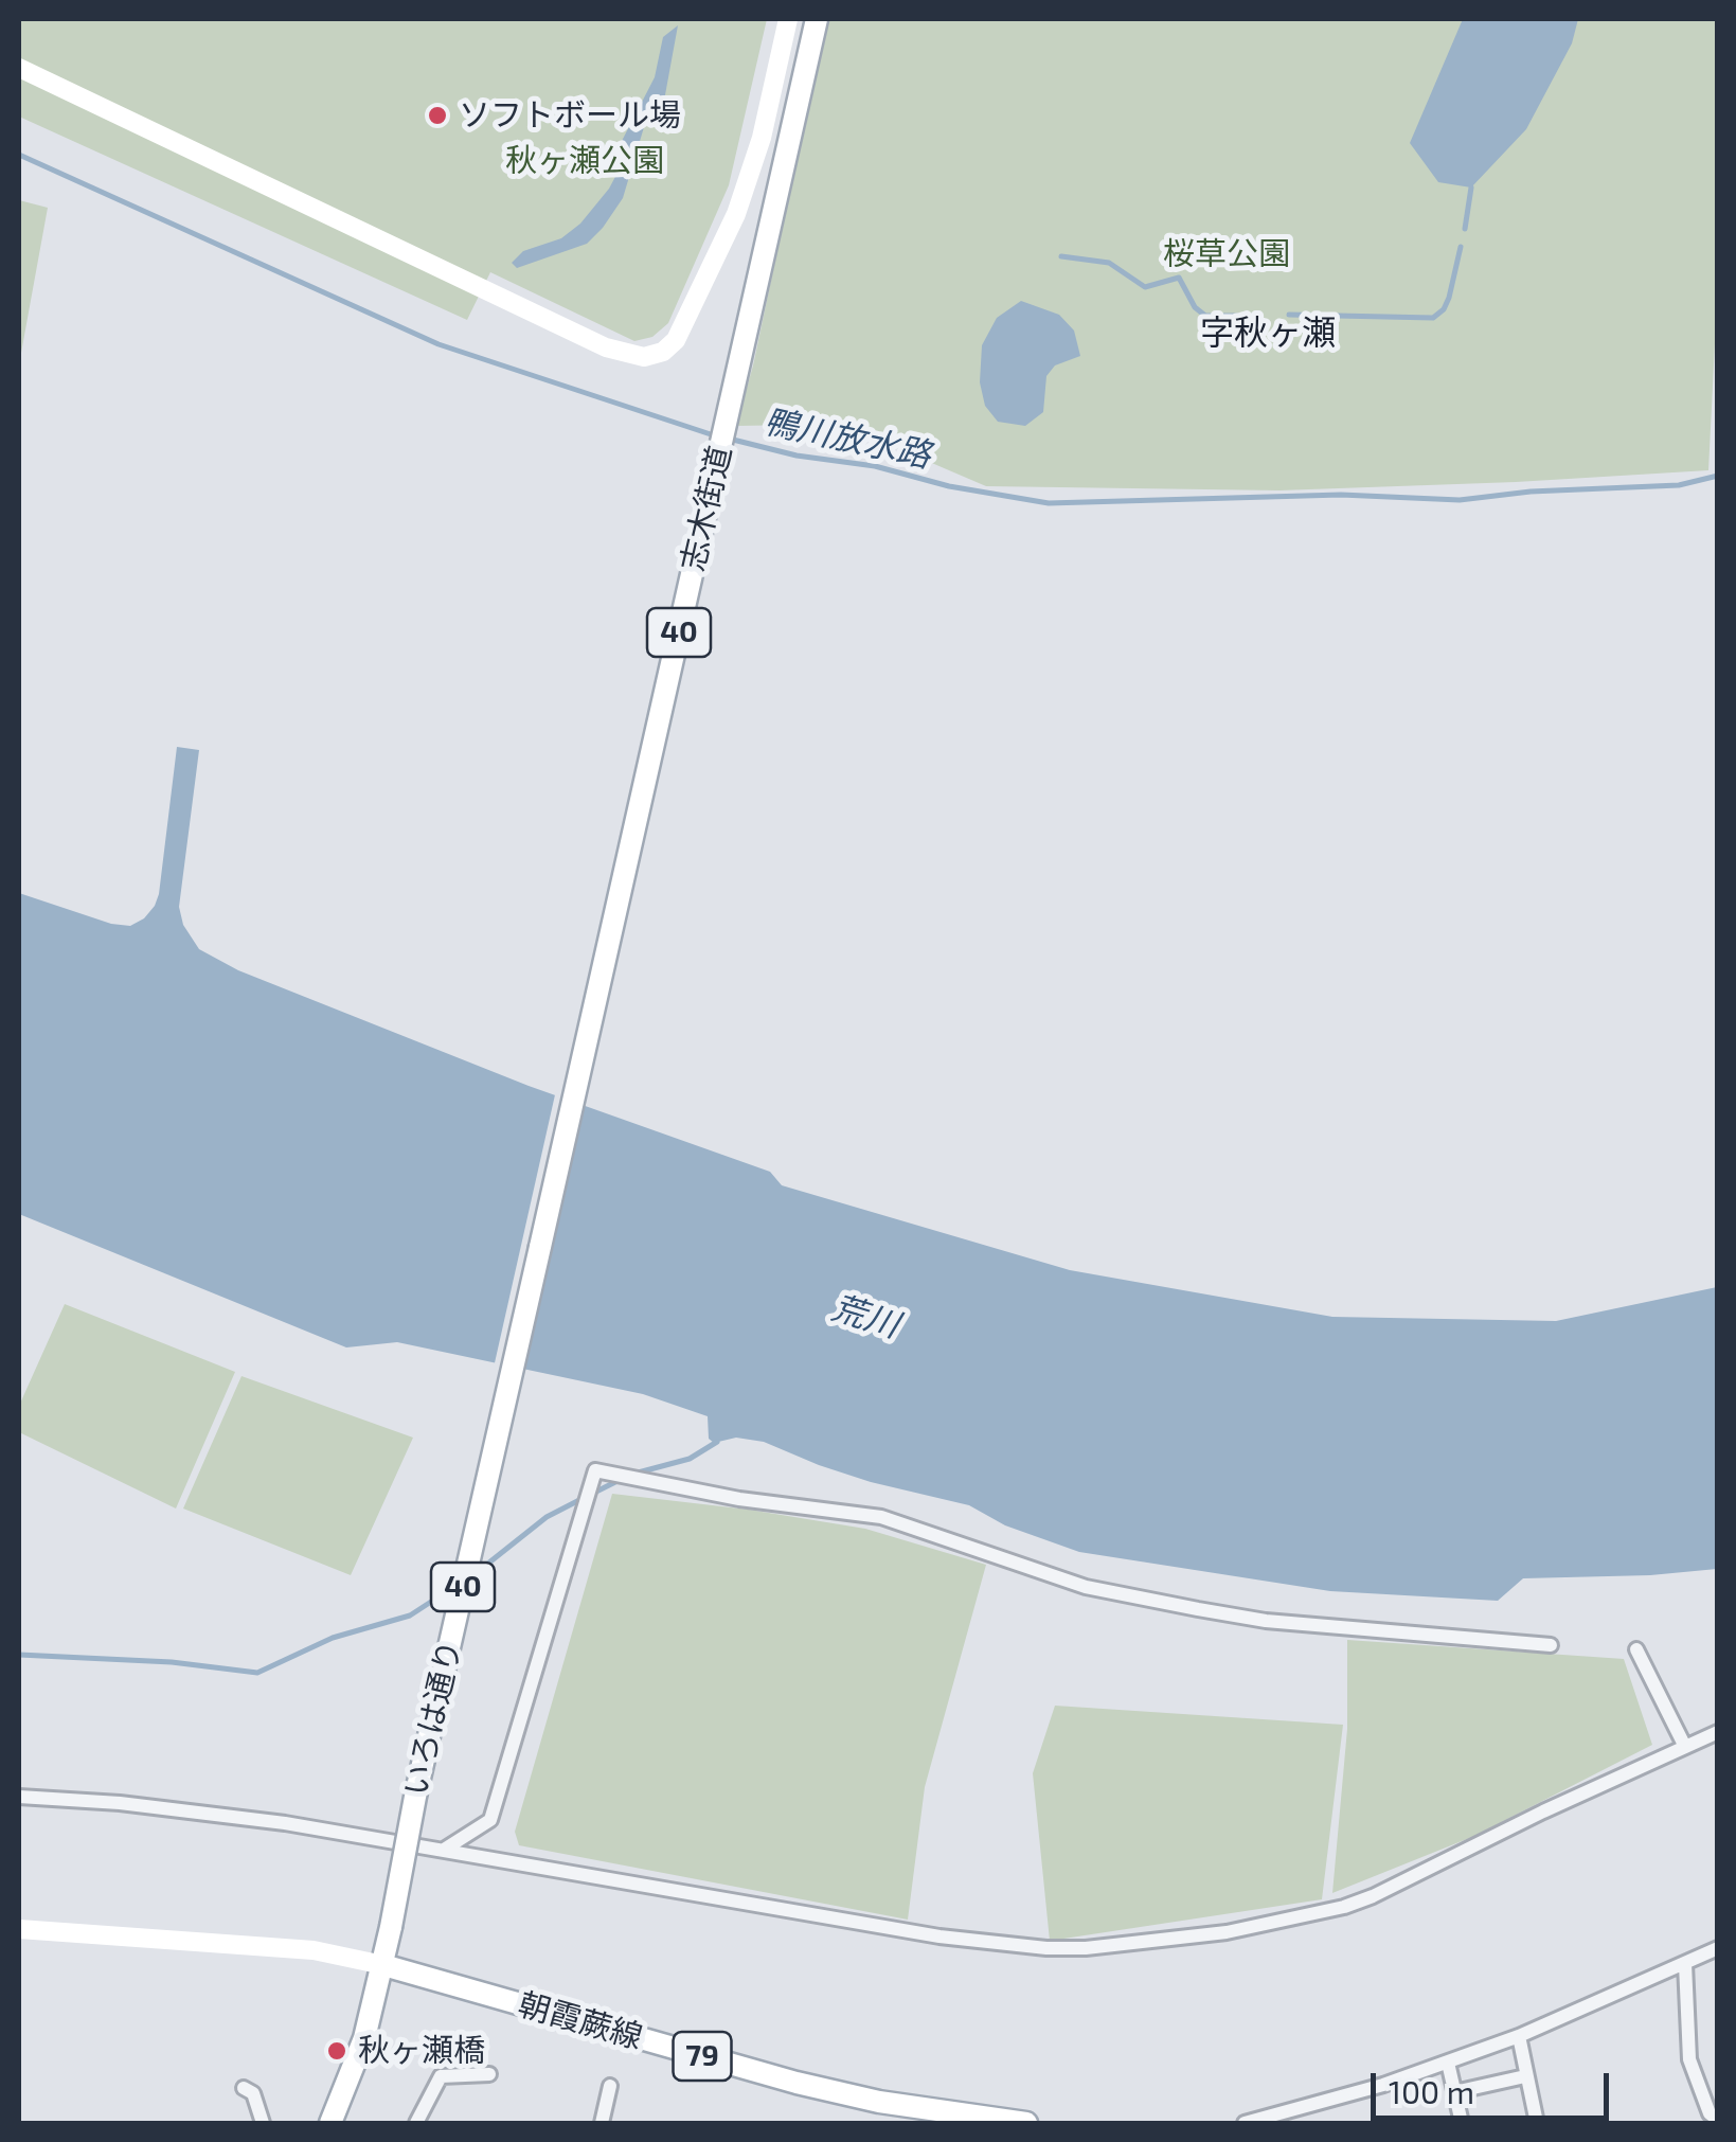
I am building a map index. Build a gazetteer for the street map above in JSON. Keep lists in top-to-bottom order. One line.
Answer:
{"streets":{"main road":["志木街道","40","いろは通り","朝霞蕨線","79"]},"crossings":[["志木街道","いろは通り"],["いろは通り","朝霞蕨線"]],"districts":["字秋ヶ瀬"],"water":["鴨川放水路","荒川"],"parks":["秋ヶ瀬公園","桜草公園"],"places":["ソフトボール場","秋ヶ瀬橋"],"scale_bar":"100 m"}
